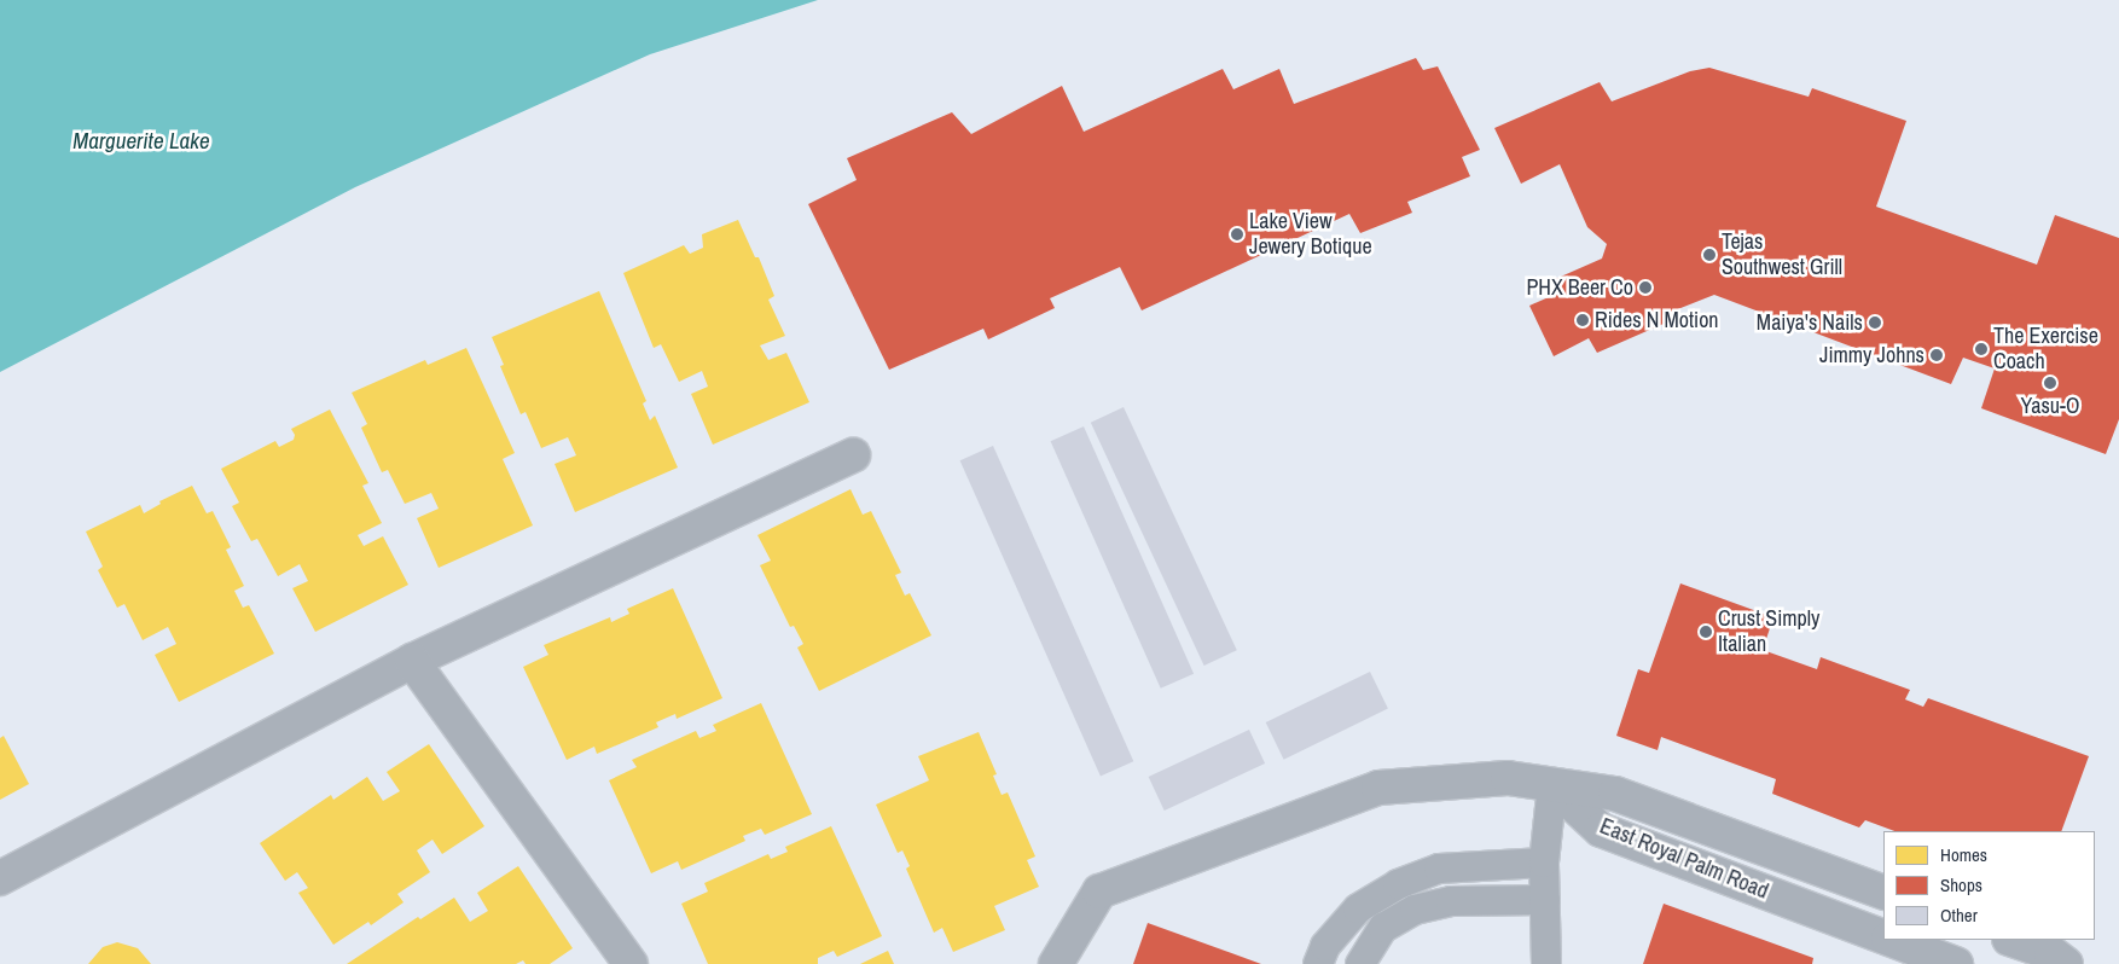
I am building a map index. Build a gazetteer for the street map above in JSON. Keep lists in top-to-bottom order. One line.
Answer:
{"streets":{"street":["East Royal Palm Road"]},"water":["Marguerite Lake"],"places":["Lake View Jewery Botique","Tejas Southwest Grill","PHX Beer Co","Rides N Motion","Maiya's Nails","The Exercise Coach","Jimmy Johns","Yasu-O","Crust Simply Italian"],"legend":["Homes","Shops","Other"]}
